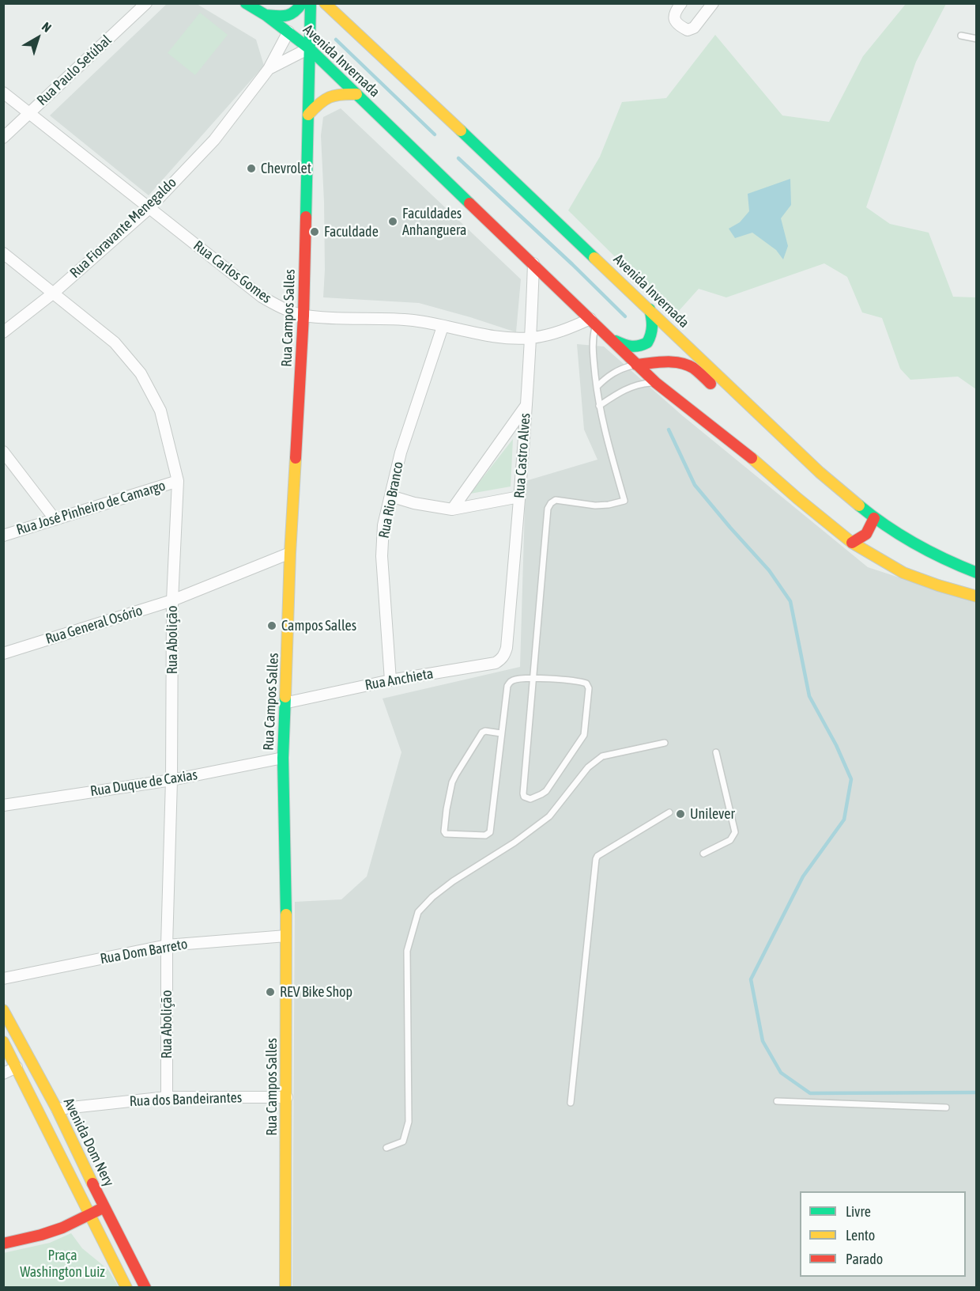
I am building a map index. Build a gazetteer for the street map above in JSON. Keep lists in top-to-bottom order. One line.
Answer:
{"streets":{"main road":["Avenida Invernada","Rua Campos Salles","Avenida Dom Nery"],"street":["Rua Paulo Setúbal","Rua Fioravante Menegaldo","Rua Carlos Gomes","Rua Castro Alves","Rua Rio Branco","Rua José Pinheiro de Camargo","Rua General Osório","Rua Abolição","Rua Anchieta","Rua Duque de Caxias","Rua Dom Barreto","Rua dos Bandeirantes"]},"crossings":[["Avenida Invernada","Rua Fioravante Menegaldo"],["Avenida Invernada","Rua Carlos Gomes"],["Avenida Invernada","Rua Campos Salles"],["Avenida Invernada","Rua Castro Alves"],["Rua Paulo Setúbal","Rua Carlos Gomes"],["Rua Fioravante Menegaldo","Rua Carlos Gomes"],["Rua Fioravante Menegaldo","Rua Campos Salles"],["Rua Fioravante Menegaldo","Rua Abolição"],["Rua Carlos Gomes","Rua Campos Salles"],["Rua Carlos Gomes","Rua Castro Alves"],["Rua Carlos Gomes","Rua Rio Branco"],["Rua Campos Salles","Rua General Osório"],["Rua Campos Salles","Rua Anchieta"],["Rua Campos Salles","Rua Duque de Caxias"],["Rua Campos Salles","Rua Dom Barreto"],["Rua Campos Salles","Rua dos Bandeirantes"],["Rua Castro Alves","Rua Anchieta"],["Rua Rio Branco","Rua Anchieta"],["Rua José Pinheiro de Camargo","Rua Abolição"],["Rua General Osório","Rua Abolição"],["Rua Abolição","Rua Duque de Caxias"],["Rua Abolição","Rua Dom Barreto"],["Rua Abolição","Rua dos Bandeirantes"],["Rua dos Bandeirantes","Avenida Dom Nery"]],"parks":["Praça Washington Luiz"],"places":["Chevrolet","Faculdades Anhanguera","Faculdade","Campos Salles","Unilever","REV Bike Shop"],"legend":["Livre","Lento","Parado"],"north":"top right"}
